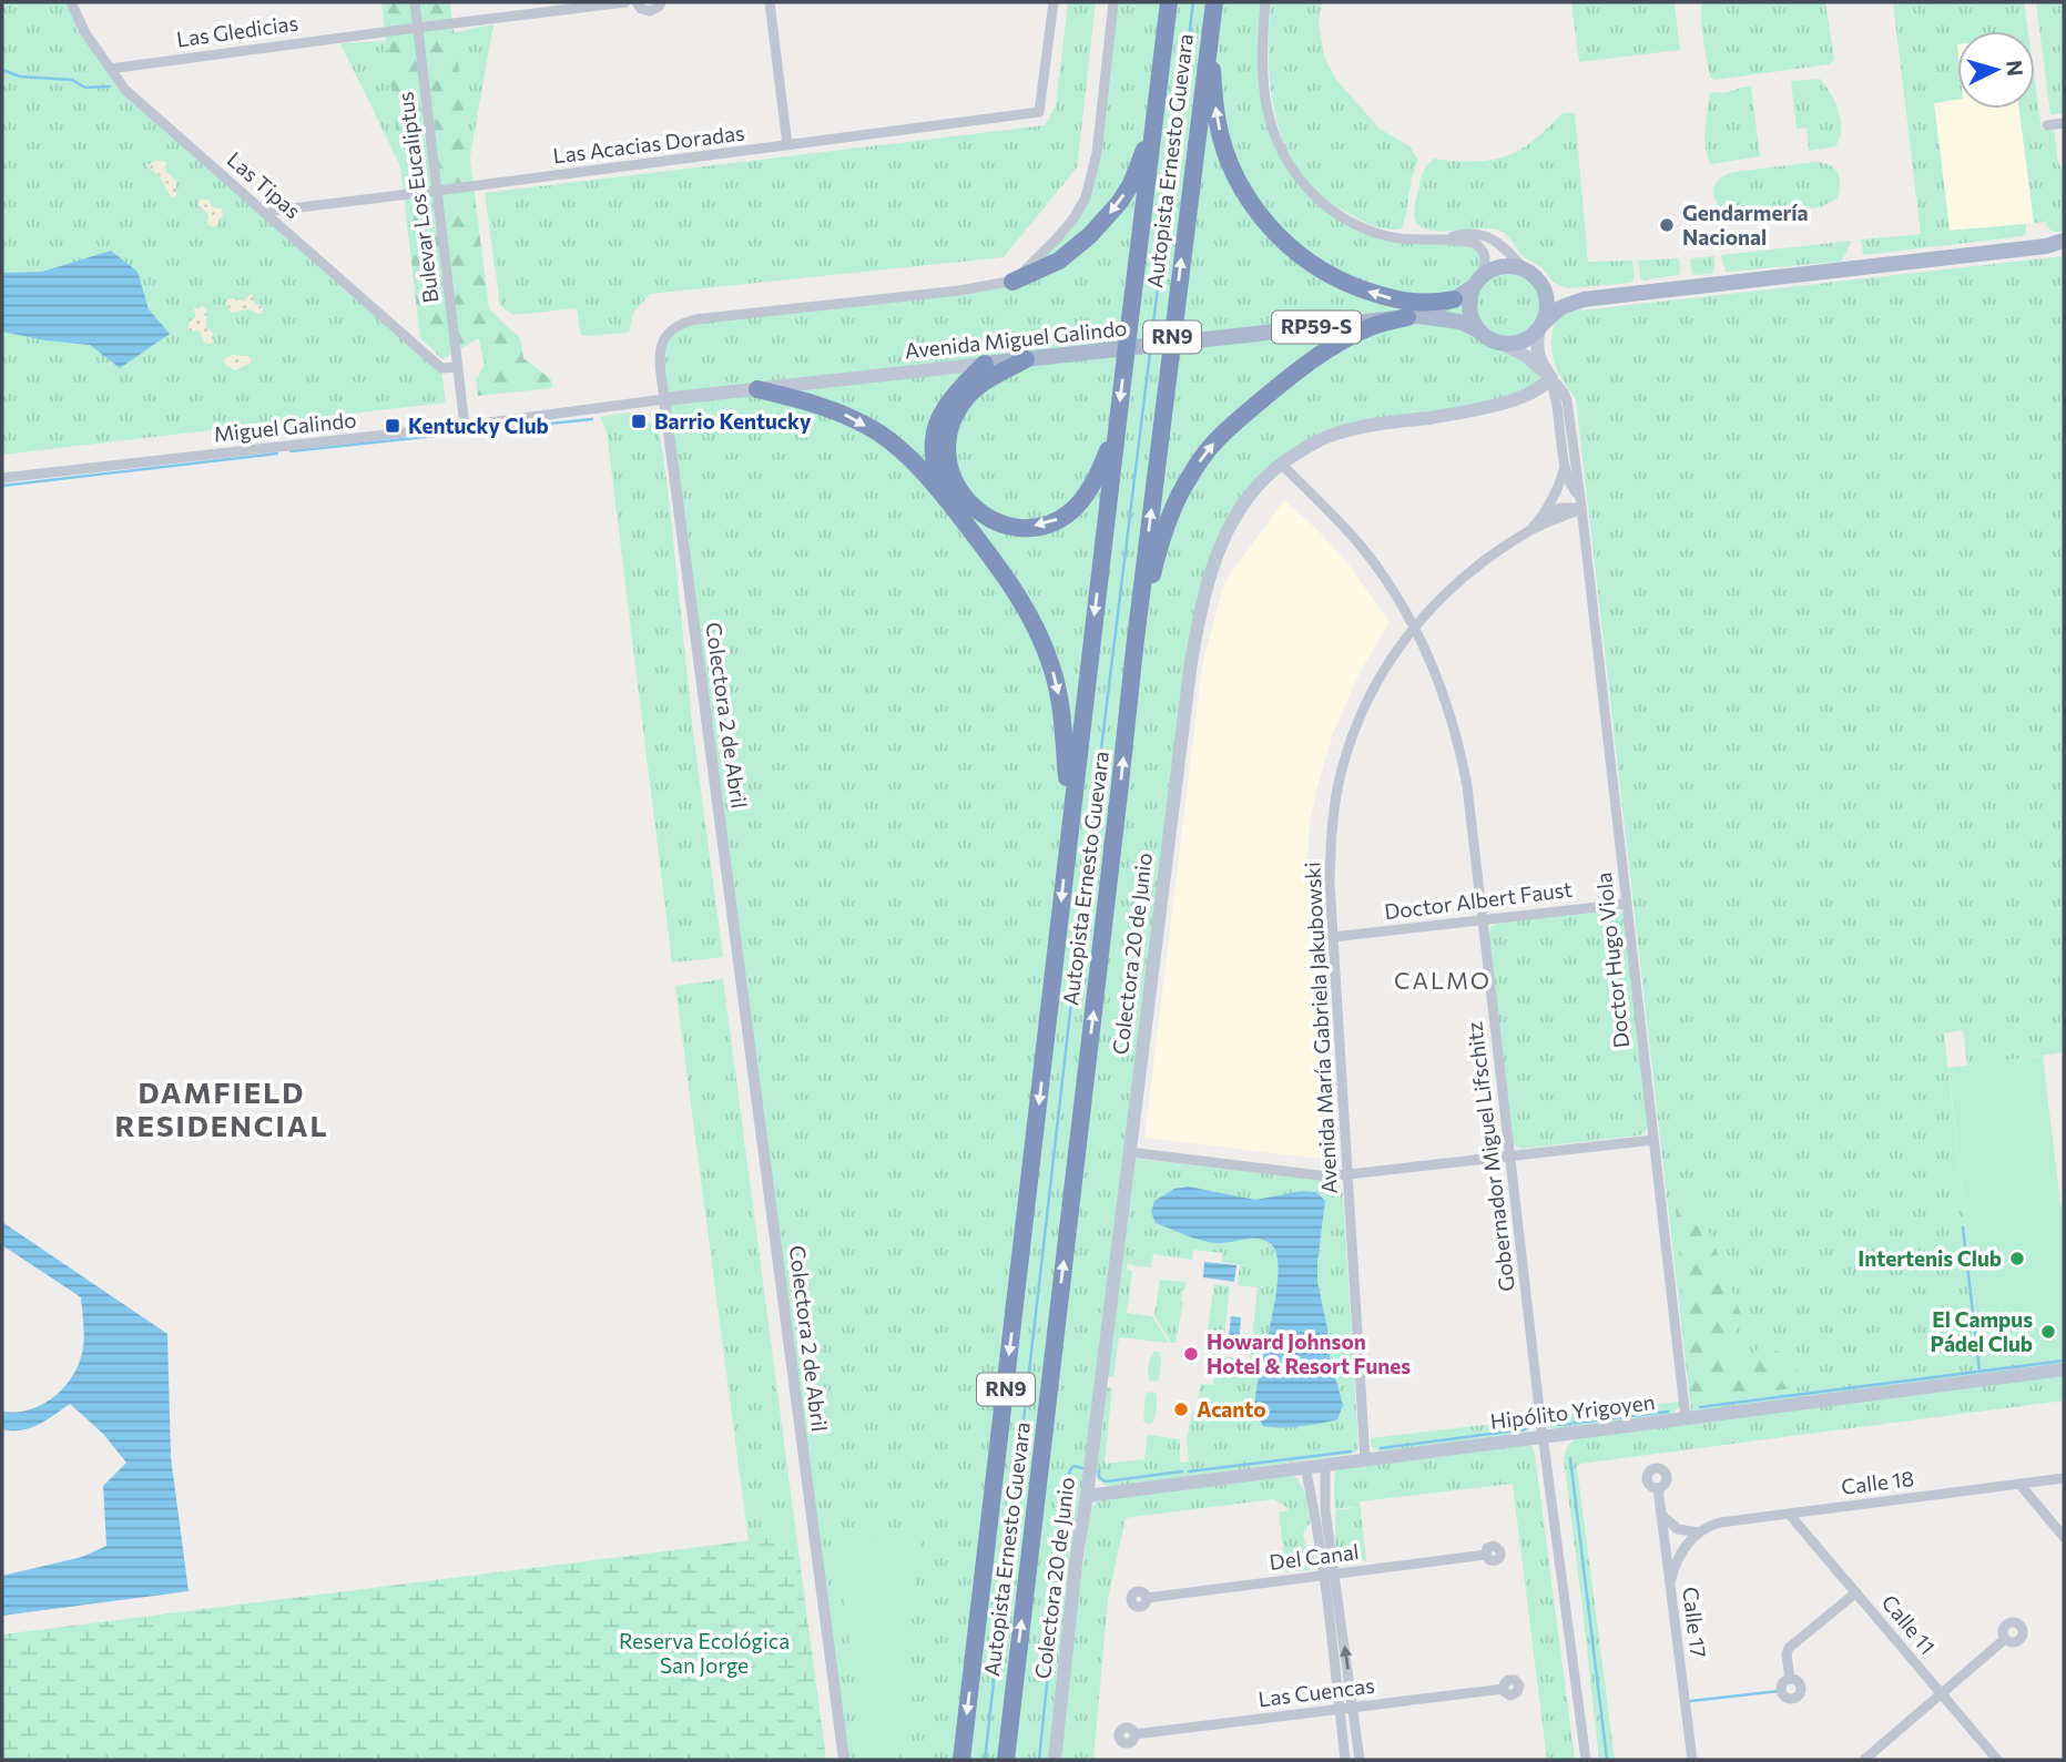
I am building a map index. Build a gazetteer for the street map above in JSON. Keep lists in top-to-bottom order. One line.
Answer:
{"streets":{"highway":["Autopista Ernesto Guevara","RN9"],"main road":["RP59-S","Avenida Miguel Galindo","Colectora 20 de Junio","Doctor Hugo Viola","Hipólito Yrigoyen"],"street":["Las Gledicias","Las Acacias Doradas","Las Tipas","Bulevar Los Eucaliptus","Miguel Galindo","Colectora 2 de Abril","Doctor Albert Faust","Avenida María Gabriela Jakubowski","Gobernador Miguel Lifschitz","Calle 18","Del Canal","Calle 17","Calle 11","Las Cuencas"]},"crossings":[["Las Gledicias","Las Tipas"],["Las Gledicias","Bulevar Los Eucaliptus"],["Las Acacias Doradas","Las Tipas"],["Las Acacias Doradas","Bulevar Los Eucaliptus"],["Las Tipas","Bulevar Los Eucaliptus"],["Bulevar Los Eucaliptus","Miguel Galindo"],["Avenida Miguel Galindo","Miguel Galindo"],["Avenida Miguel Galindo","Colectora 2 de Abril"],["Avenida Miguel Galindo","Doctor Hugo Viola"],["Miguel Galindo","Colectora 2 de Abril"],["Doctor Albert Faust","Doctor Hugo Viola"],["Doctor Albert Faust","Avenida María Gabriela Jakubowski"],["Doctor Albert Faust","Gobernador Miguel Lifschitz"],["Colectora 20 de Junio","Doctor Hugo Viola"],["Colectora 20 de Junio","Gobernador Miguel Lifschitz"],["Colectora 20 de Junio","Hipólito Yrigoyen"],["Doctor Hugo Viola","Avenida María Gabriela Jakubowski"],["Doctor Hugo Viola","Hipólito Yrigoyen"],["Avenida María Gabriela Jakubowski","Gobernador Miguel Lifschitz"],["Avenida María Gabriela Jakubowski","Hipólito Yrigoyen"],["Gobernador Miguel Lifschitz","Hipólito Yrigoyen"],["Calle 18","Calle 11"]],"districts":["CALMO","DAMFIELD RESIDENCIAL"],"parks":["Reserva Ecológica San Jorge"],"places":{"other":["Gendarmería Nacional","Intertenis Club","El Campus Pádel Club","Howard Johnson Hotel & Resort Funes","Acanto"],"transit":["Barrio Kentucky","Kentucky Club"]},"north":"right"}
